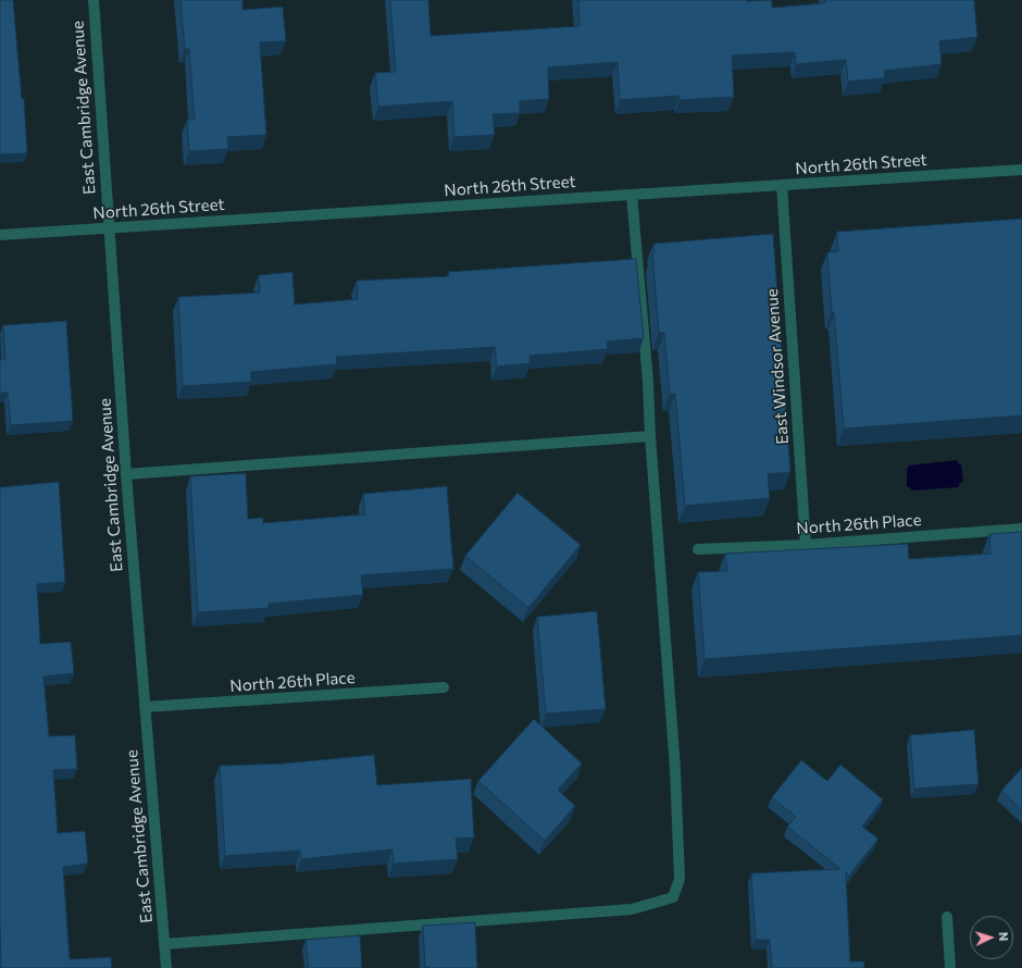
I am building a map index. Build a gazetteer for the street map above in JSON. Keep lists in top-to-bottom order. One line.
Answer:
{"streets":{"street":["East Cambridge Avenue","North 26th Street","East Windsor Avenue","North 26th Place"]},"crossings":[["East Cambridge Avenue","North 26th Street"],["East Cambridge Avenue","North 26th Place"],["North 26th Street","East Windsor Avenue"],["East Windsor Avenue","North 26th Place"]],"north":"right"}
